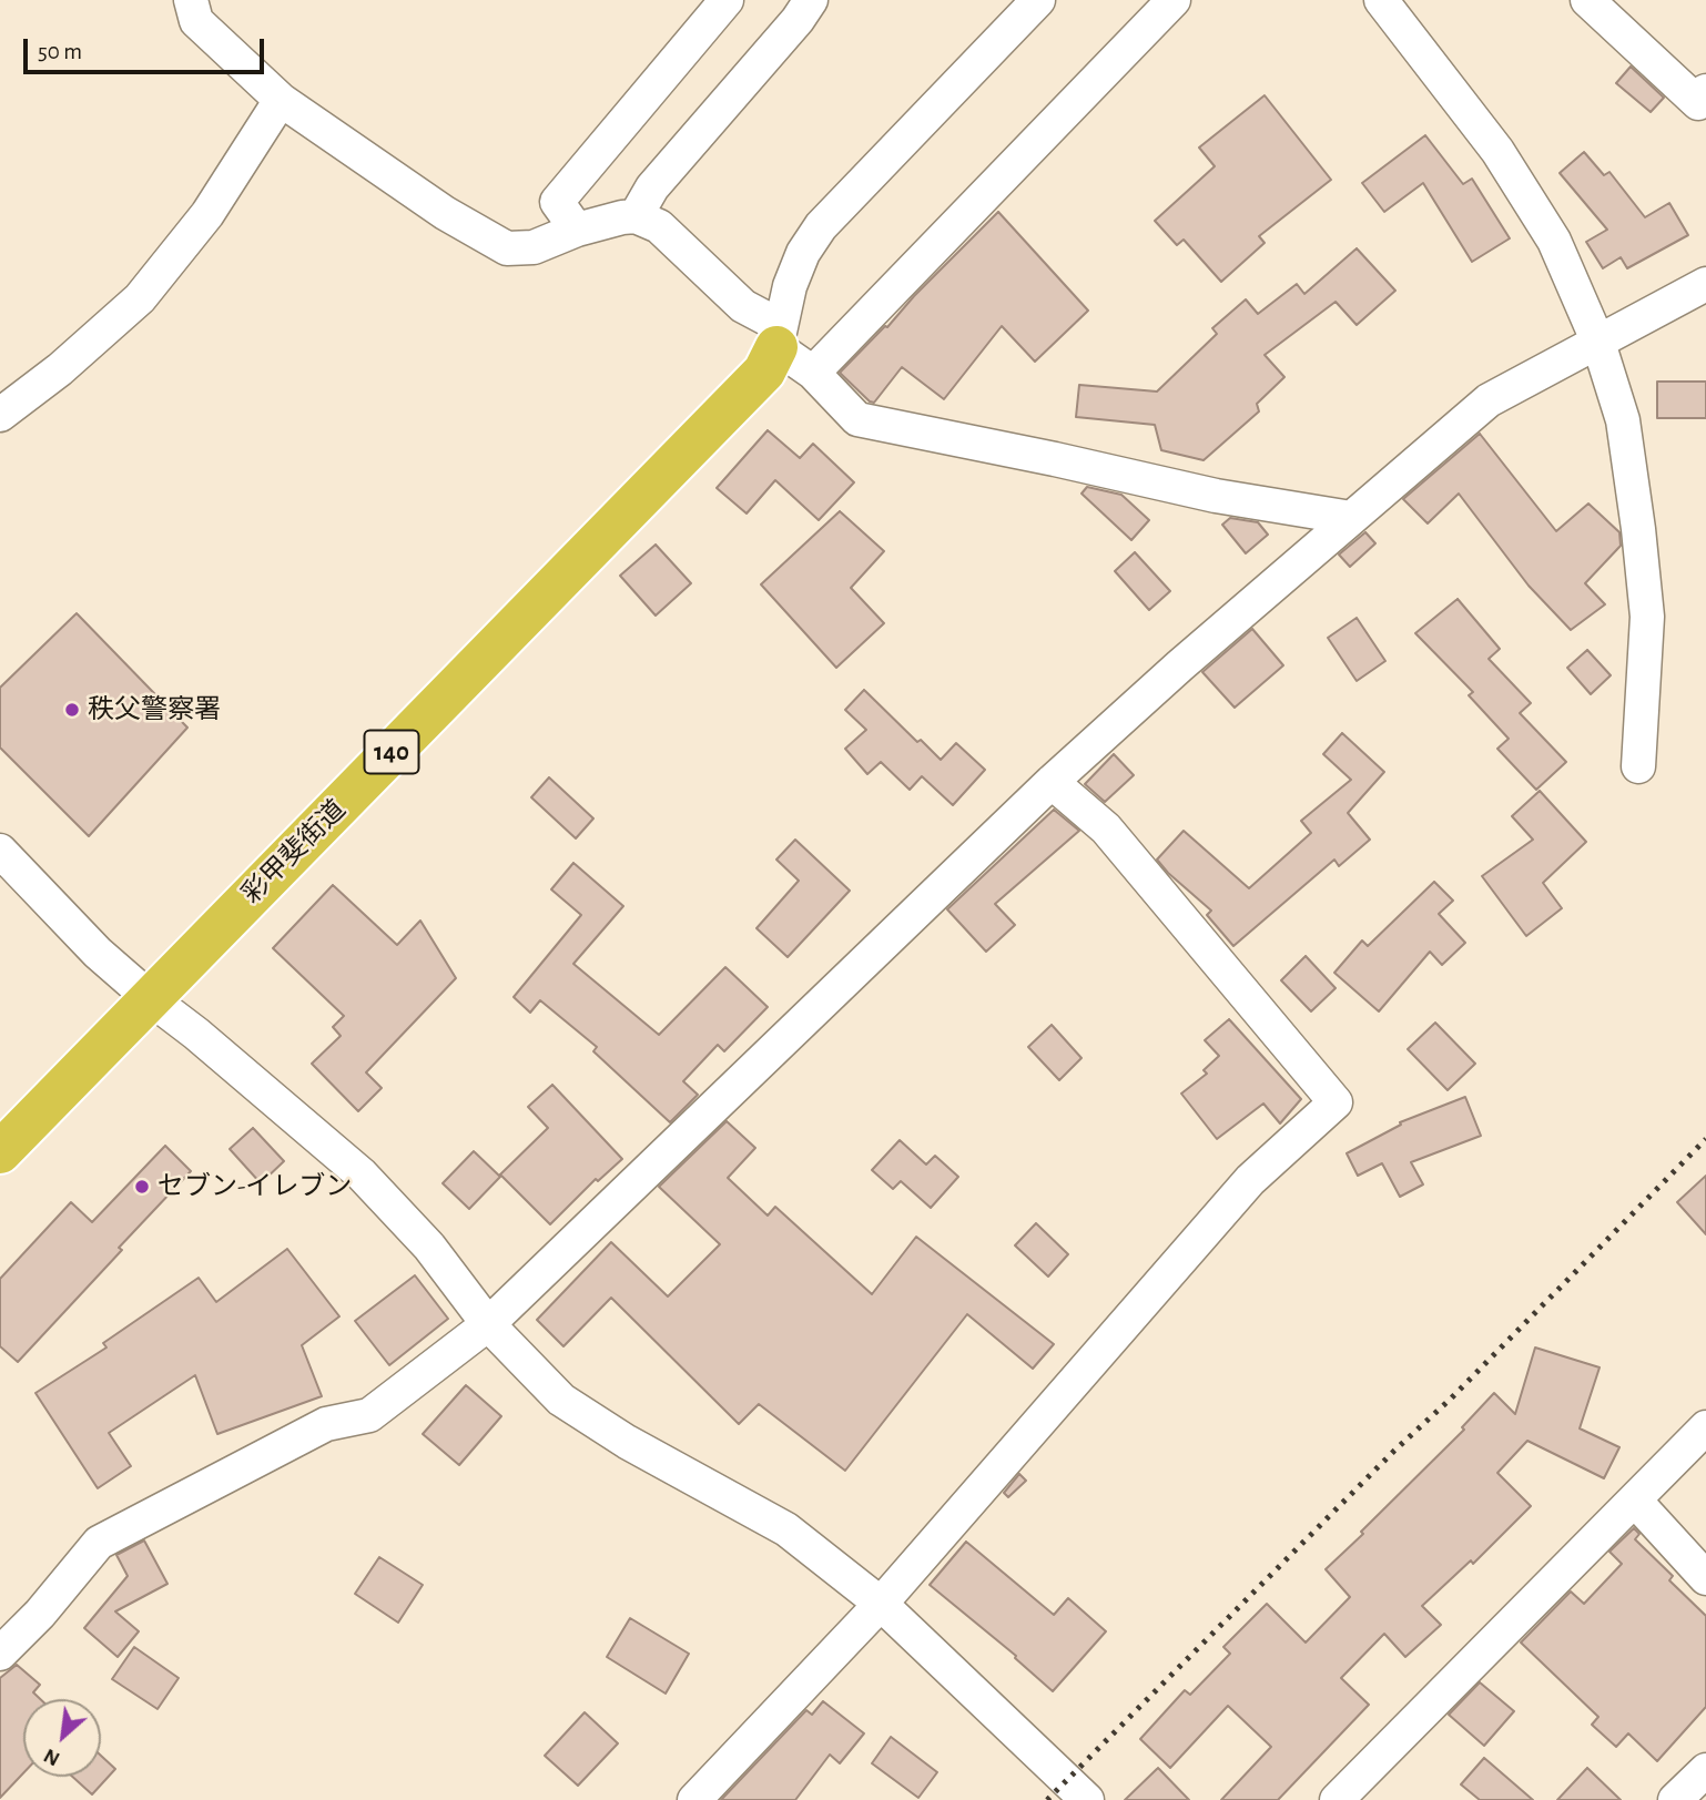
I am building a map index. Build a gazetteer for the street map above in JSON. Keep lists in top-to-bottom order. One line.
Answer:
{"streets":{"highway":["140","彩甲斐街道"]},"places":["秩父警察署","セブン-イレブン"],"scale_bar":"50 m","north":"bottom left"}
